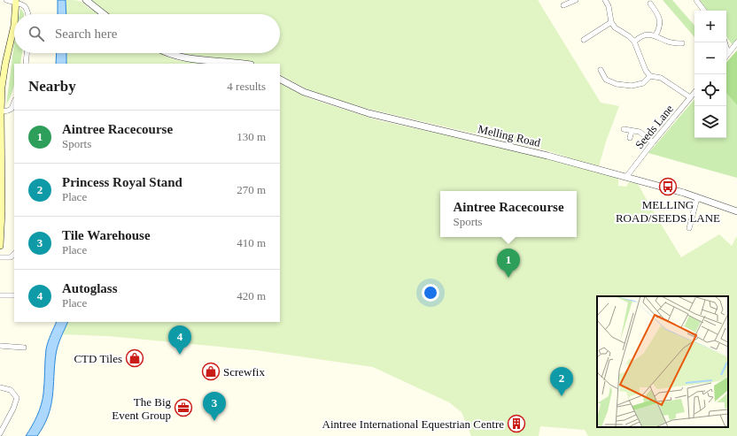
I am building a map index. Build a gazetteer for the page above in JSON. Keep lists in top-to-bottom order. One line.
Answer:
{"streets":{"street":["Seeds Lane","Melling Road"]},"crossings":[["Seeds Lane","Melling Road"]],"places":{"bus stop":["MELLING ROAD/SEEDS LANE"],"shop":["CTD Tiles","Screwfix"],"office":["The Big Event Group"],"building":["Aintree International Equestrian Centre"]},"page":{"map_buttons":["+","−"],"search":"Search here","heading":["Nearby","4 results"],"list":[{"mark":"1","name":"Aintree Racecourse","note":"Sports","value":"130 m"},{"mark":"2","name":"Princess Royal Stand","note":"Place","value":"270 m"},{"mark":"3","name":"Tile Warehouse","note":"Place","value":"410 m"},{"mark":"4","name":"Autoglass","note":"Place","value":"420 m"}],"popup":["Aintree Racecourse","Sports"],"pins":["1","4","2","3"]}}
